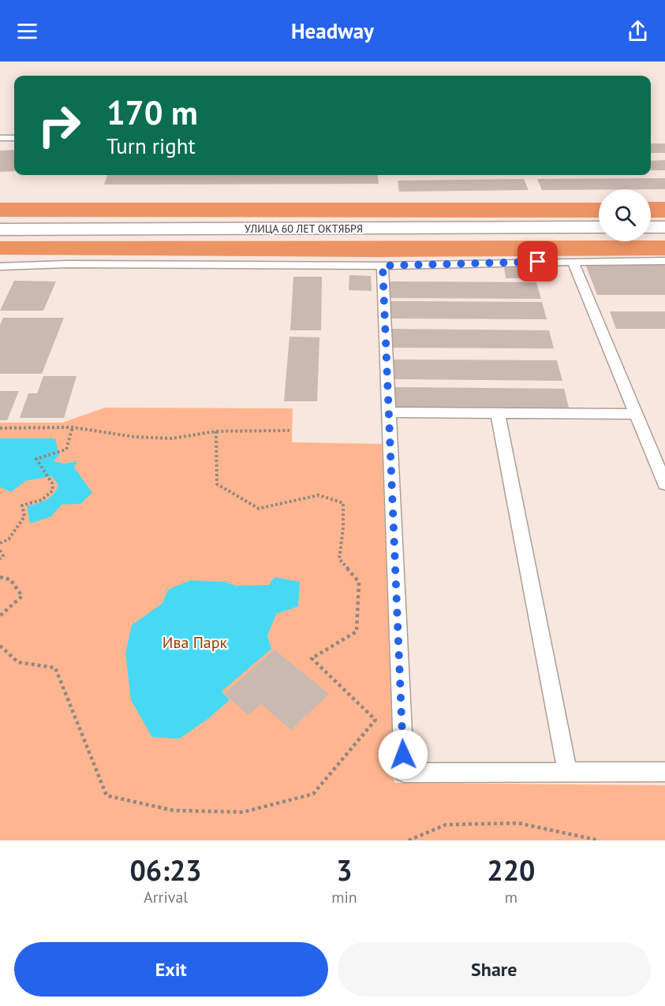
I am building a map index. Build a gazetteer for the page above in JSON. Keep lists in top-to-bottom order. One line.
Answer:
{"streets":{"street":["УЛИЦА 60 ЛЕТ ОКТЯБРЯ"]},"parks":["Ива Парк"],"page":{"header":"Headway","turn":["170 m","Turn right"],"eta":["06:23","Arrival","3","min","220","m"],"buttons":["Exit","Share"]}}
